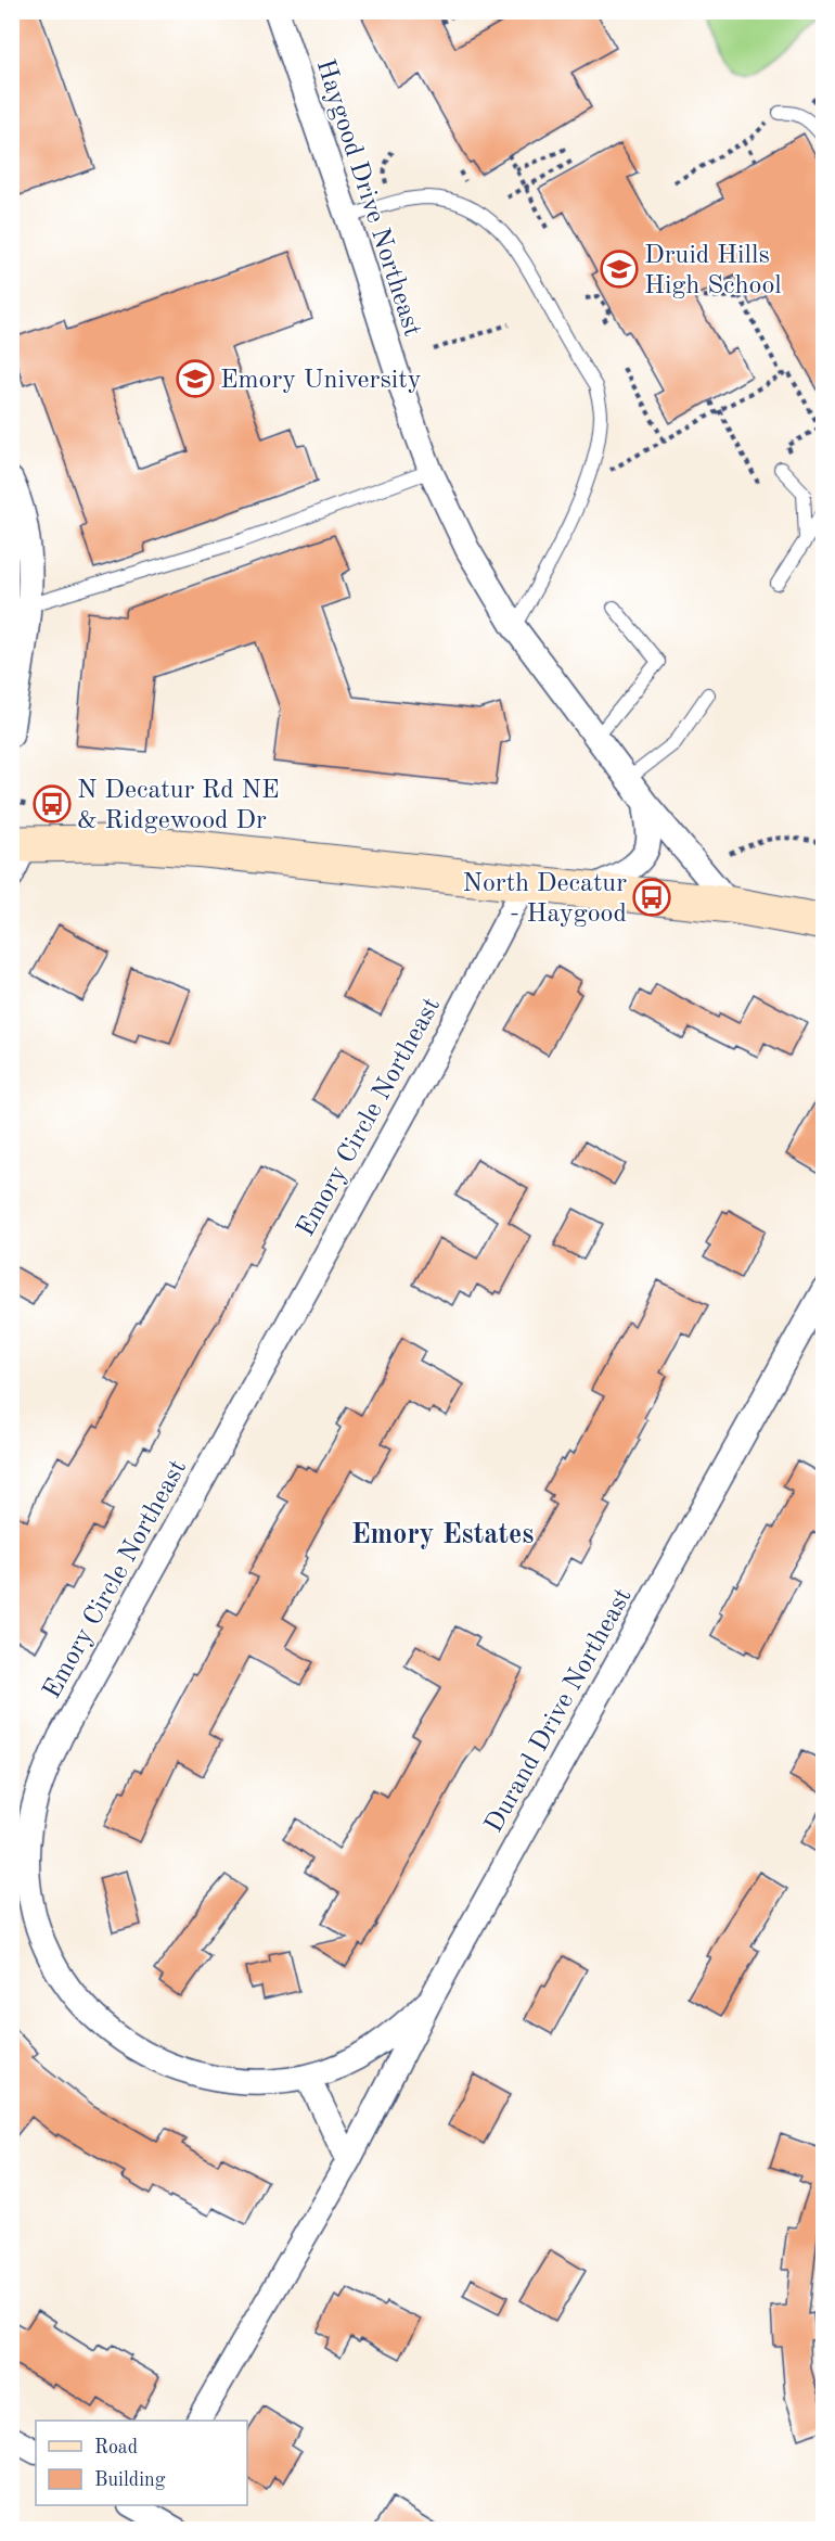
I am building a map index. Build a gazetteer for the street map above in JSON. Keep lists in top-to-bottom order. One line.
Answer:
{"streets":{"street":["Haygood Drive Northeast","Emory Circle Northeast","Durand Drive Northeast"]},"crossings":[["Emory Circle Northeast","Durand Drive Northeast"]],"districts":["Emory Estates"],"places":{"school or university":["Druid Hills High School","Emory University"],"bus stop":["N Decatur Rd NE & Ridgewood Dr","North Decatur - Haygood"]},"legend":["Road","Building"]}
